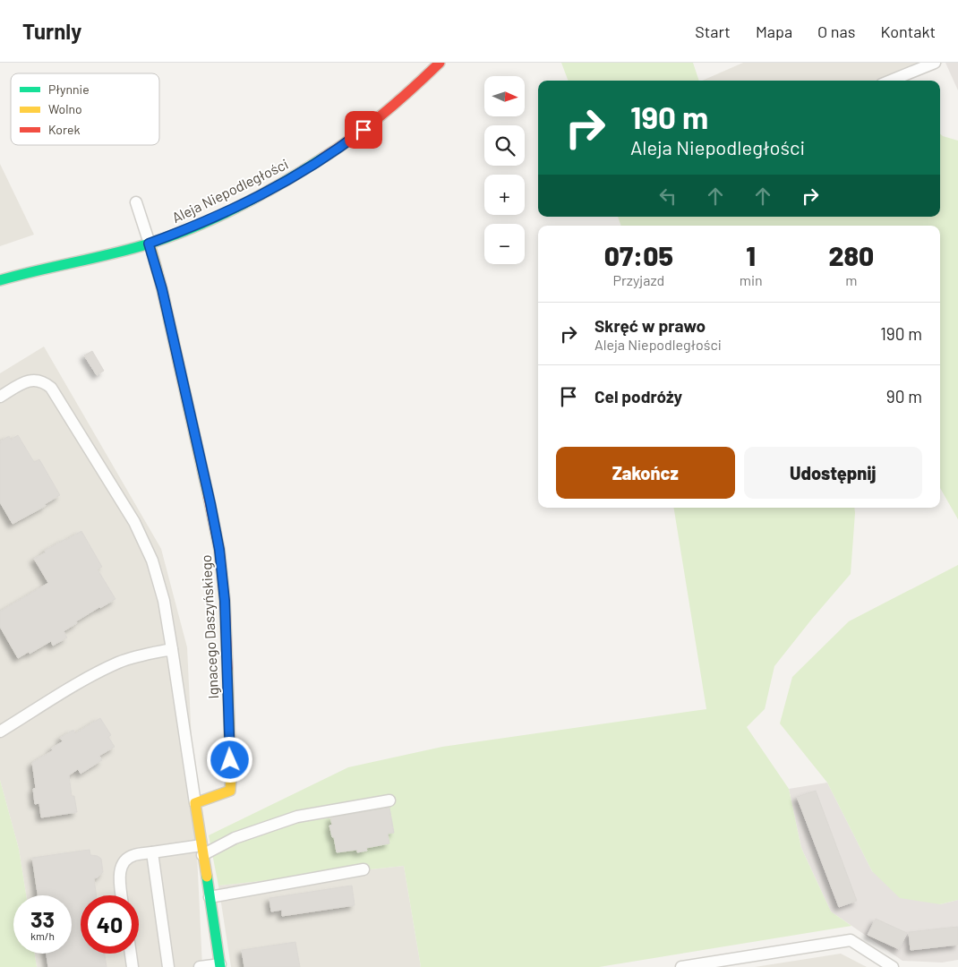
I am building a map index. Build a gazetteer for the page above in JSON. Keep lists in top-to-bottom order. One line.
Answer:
{"streets":{"street":["Aleja Niepodległości","Ignacego Daszyńskiego"]},"crossings":[["Aleja Niepodległości","Ignacego Daszyńskiego"]],"legend":["Płynnie","Wolno","Korek"],"north":"right","page":{"header":"Turnly","nav":["Start","Mapa","O nas","Kontakt"],"map_buttons":["+","−"],"turn":["190 m","Aleja Niepodległości"],"eta":["07:05","Przyjazd","1","min","280","m"],"list":[{"name":"Skręć w prawo","note":"Aleja Niepodległości","value":"190 m"},{"name":"Cel podróży","value":"90 m"}],"buttons":["Zakończ","Udostępnij"],"speed":"33 km/h","limit":"40"}}
